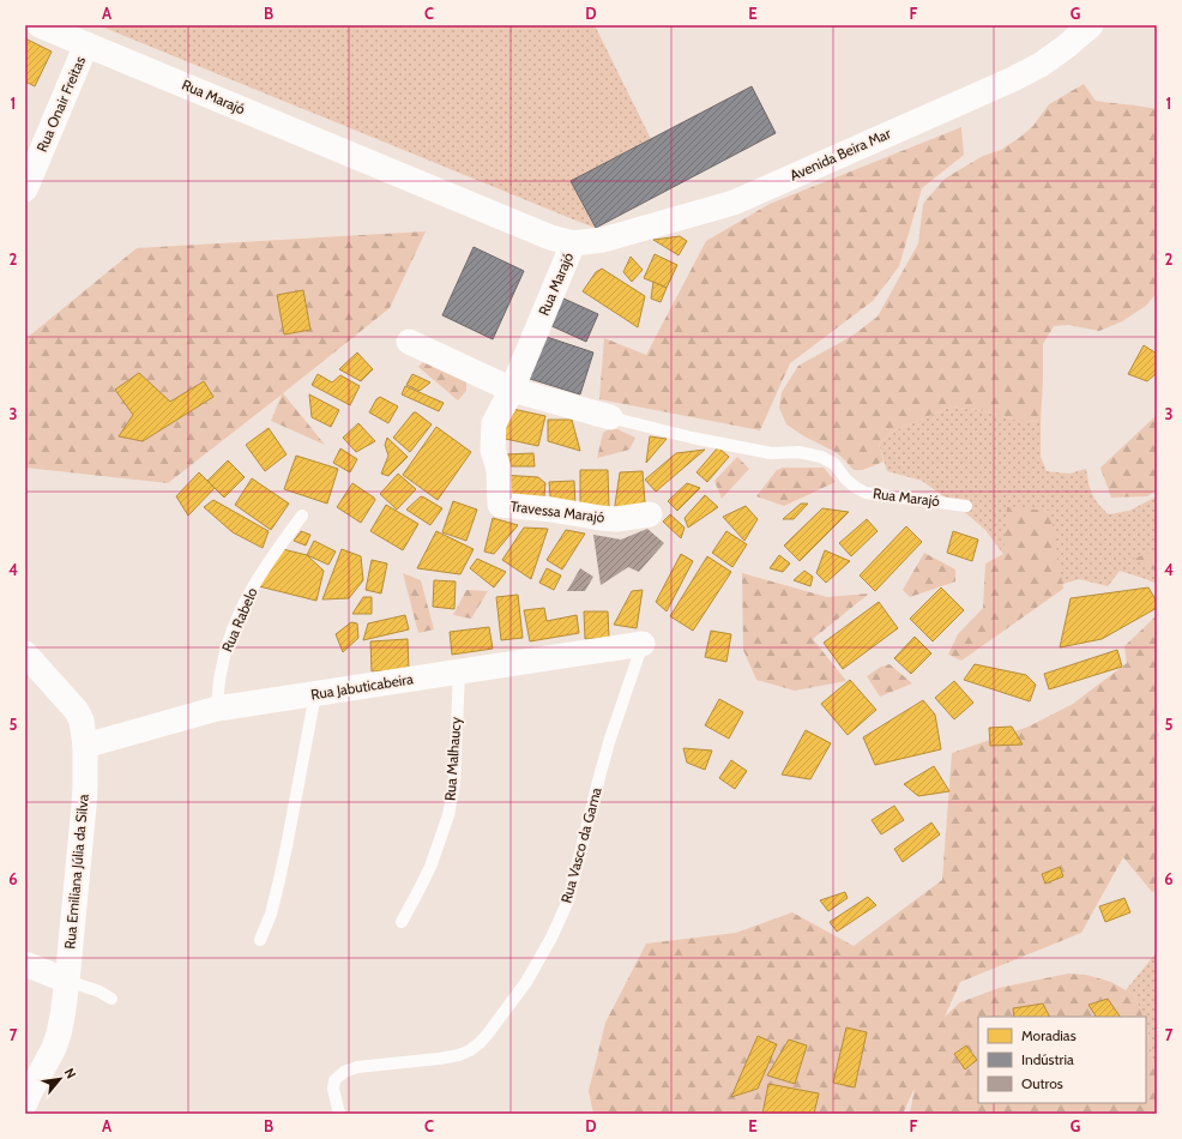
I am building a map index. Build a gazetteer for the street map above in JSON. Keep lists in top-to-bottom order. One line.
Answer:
{"streets":{"street":["Rua Marajó","Rua Onair Freitas","Avenida Beira Mar","Travessa Marajó","Rua Jabuticabeira","Rua Emiliana Júlia da Silva"],"lane":["Rua Rabelo","Rua Malhaucy","Rua Vasco da Gama"]},"crossings":[["Rua Marajó","Rua Onair Freitas"],["Rua Marajó","Avenida Beira Mar"],["Rua Marajó","Travessa Marajó"],["Rua Rabelo","Rua Jabuticabeira"],["Rua Jabuticabeira","Rua Malhaucy"],["Rua Jabuticabeira","Rua Vasco da Gama"],["Rua Jabuticabeira","Rua Emiliana Júlia da Silva"]],"legend":["Moradias","Indústria","Outros"],"north":"top right","grid":{"columns":["A","B","C","D","E","F","G"],"rows":["1","2","3","4","5","6","7"]}}
